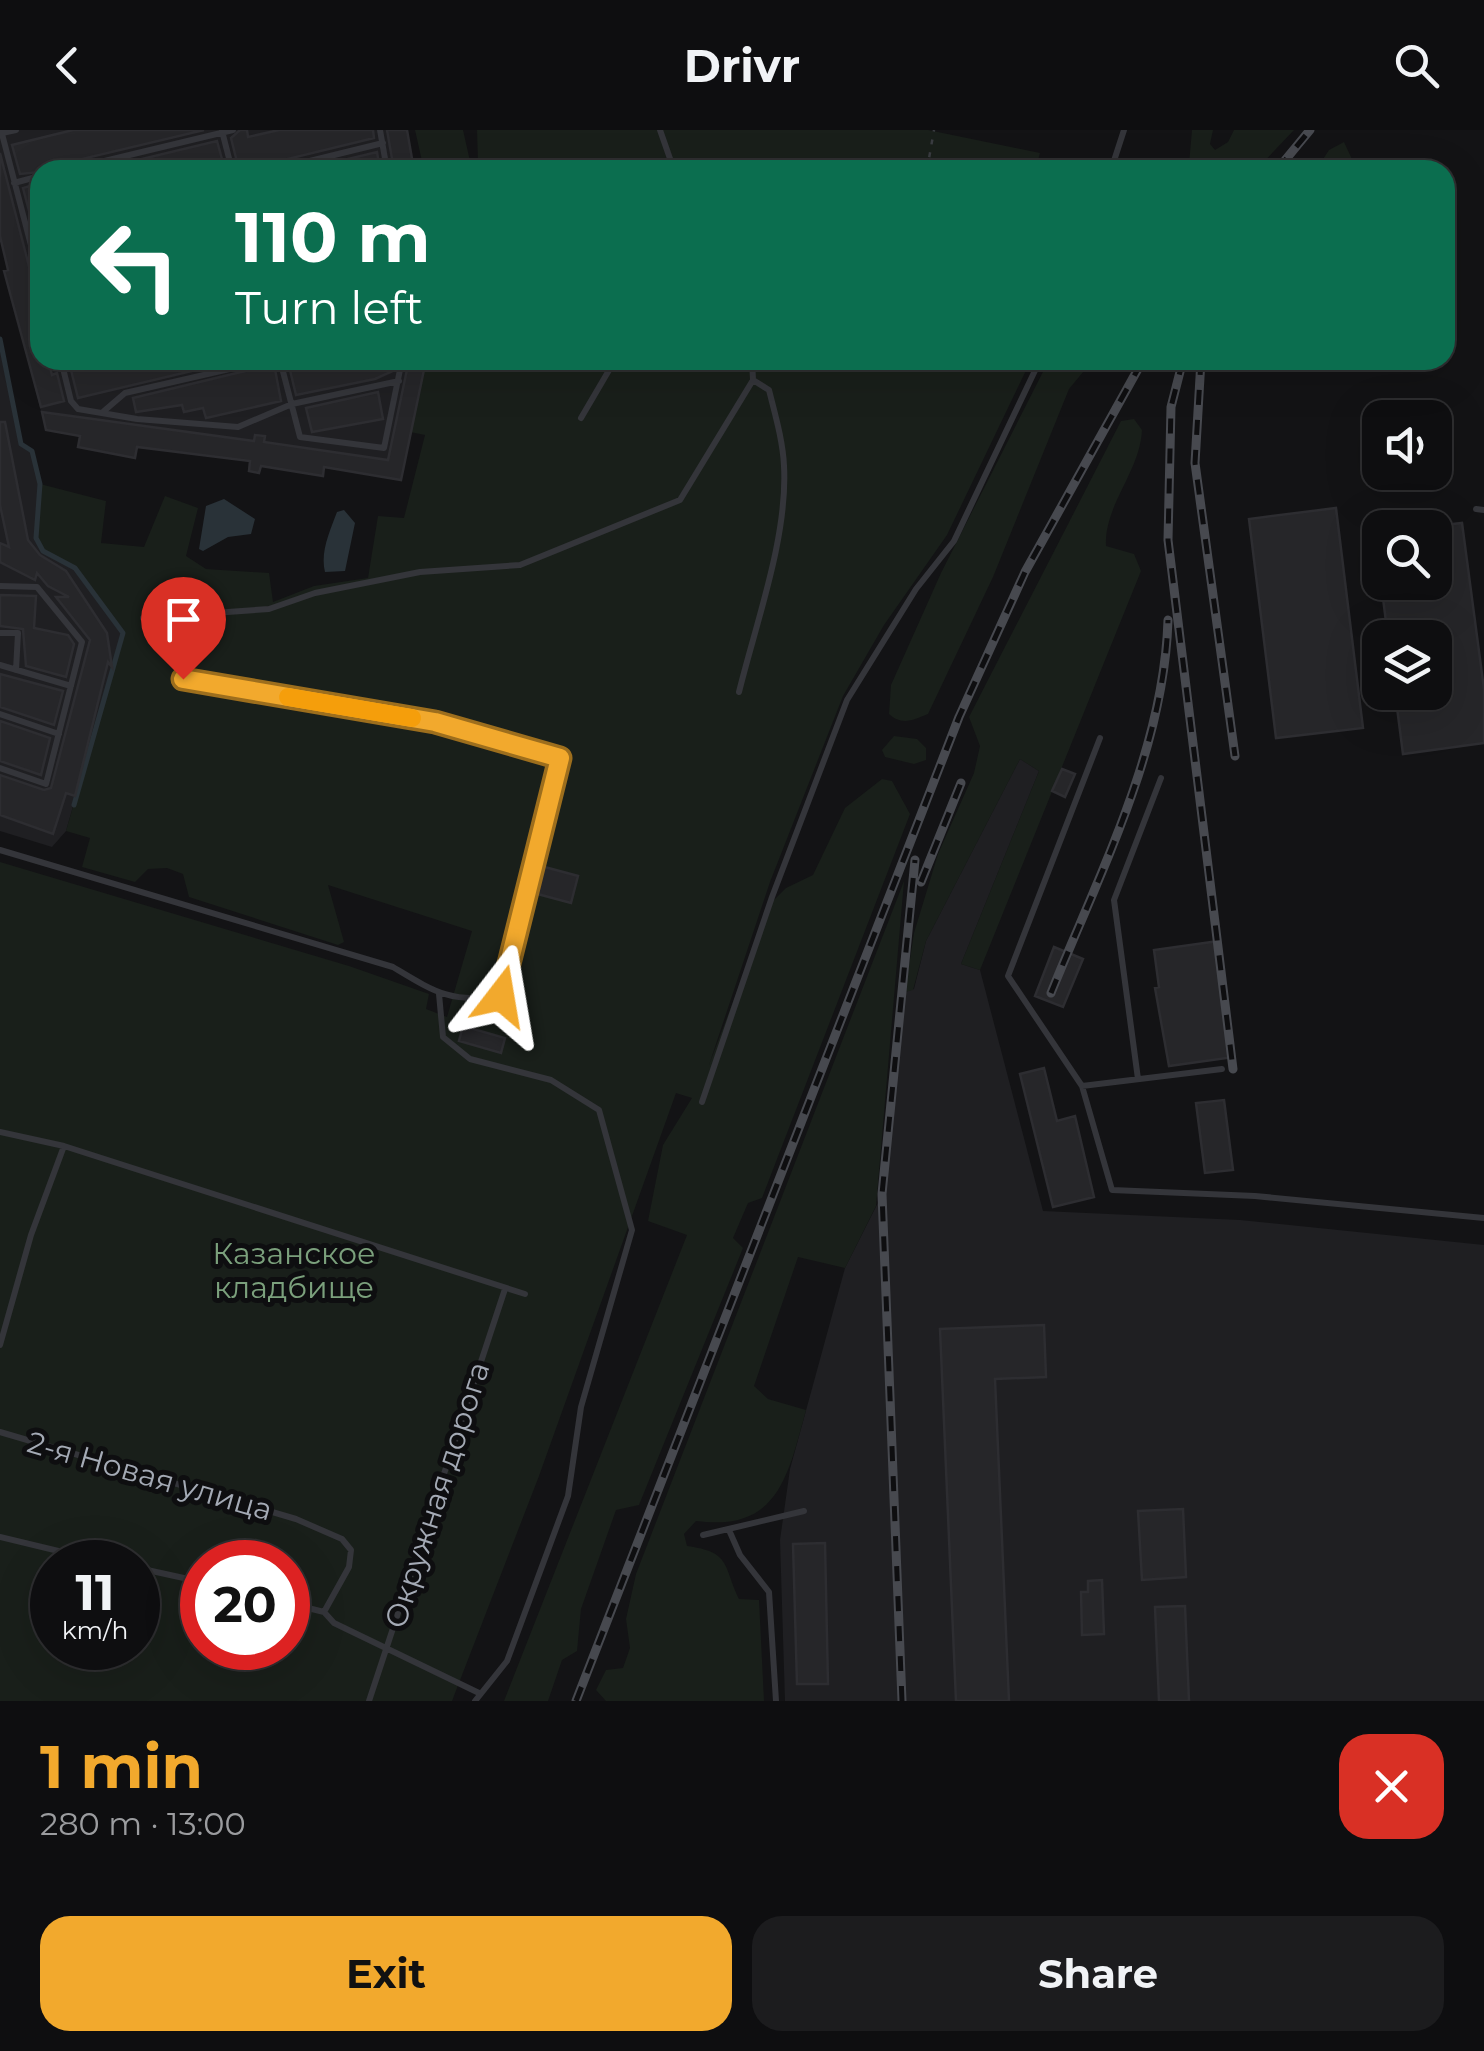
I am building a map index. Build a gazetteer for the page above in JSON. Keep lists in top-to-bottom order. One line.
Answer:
{"streets":{"lane":["2-я Новая улица","Окружная дорога"]},"parks":["Казанское кладбище"],"page":{"header":"Drivr","turn":["110 m","Turn left"],"speed":"11 km/h","limit":"20","heading":["1 min","280 m · 13:00"],"buttons":["Exit","Share"]}}
